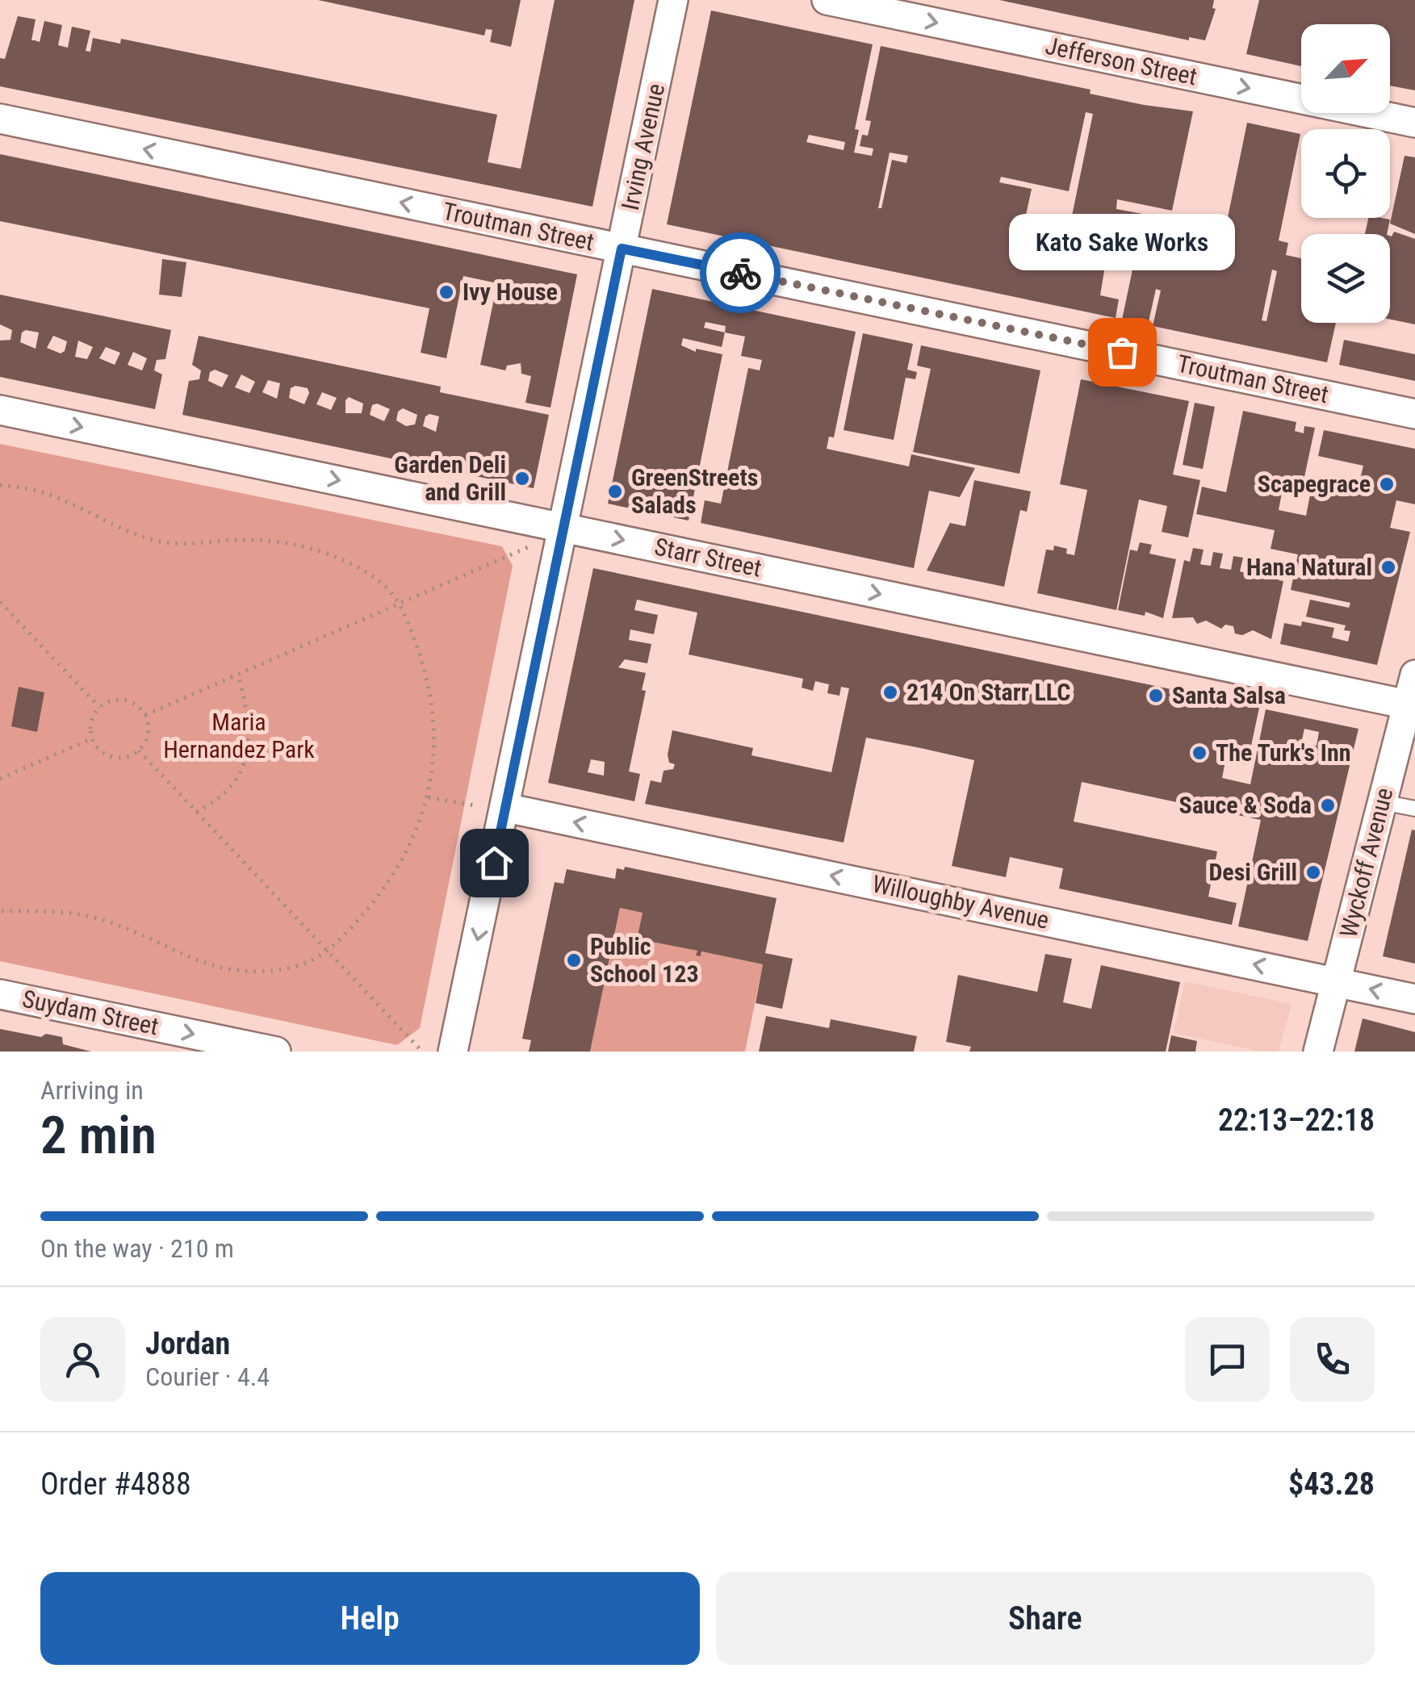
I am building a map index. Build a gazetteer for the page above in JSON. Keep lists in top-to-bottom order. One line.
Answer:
{"streets":{"street":["Jefferson Street","Irving Avenue","Troutman Street","Starr Street","Wyckoff Avenue","Willoughby Avenue","Suydam Street"]},"crossings":[["Irving Avenue","Troutman Street"],["Irving Avenue","Starr Street"],["Irving Avenue","Willoughby Avenue"],["Starr Street","Wyckoff Avenue"],["Wyckoff Avenue","Willoughby Avenue"]],"one_way":["Jefferson Street","Troutman Street","Starr Street","Willoughby Avenue","Suydam Street"],"parks":["Maria Hernandez Park"],"places":["Ivy House","Kato Sake Works","Garden Deli and Grill","Scapegrace","GreenStreets Salads","Hana Natural","214 On Starr LLC","Santa Salsa","The Turk's Inn","Sauce & Soda","Desi Grill","Public School 123"],"north":"top right","page":{"bubble":"Kato Sake Works","heading":["2 min","Arriving in","22:13–22:18"],"panel":["Jordan","Courier · 4.4","Order #4888","$43.28"],"bar":"On the way · 210 m","buttons":["Help","Share"]}}
